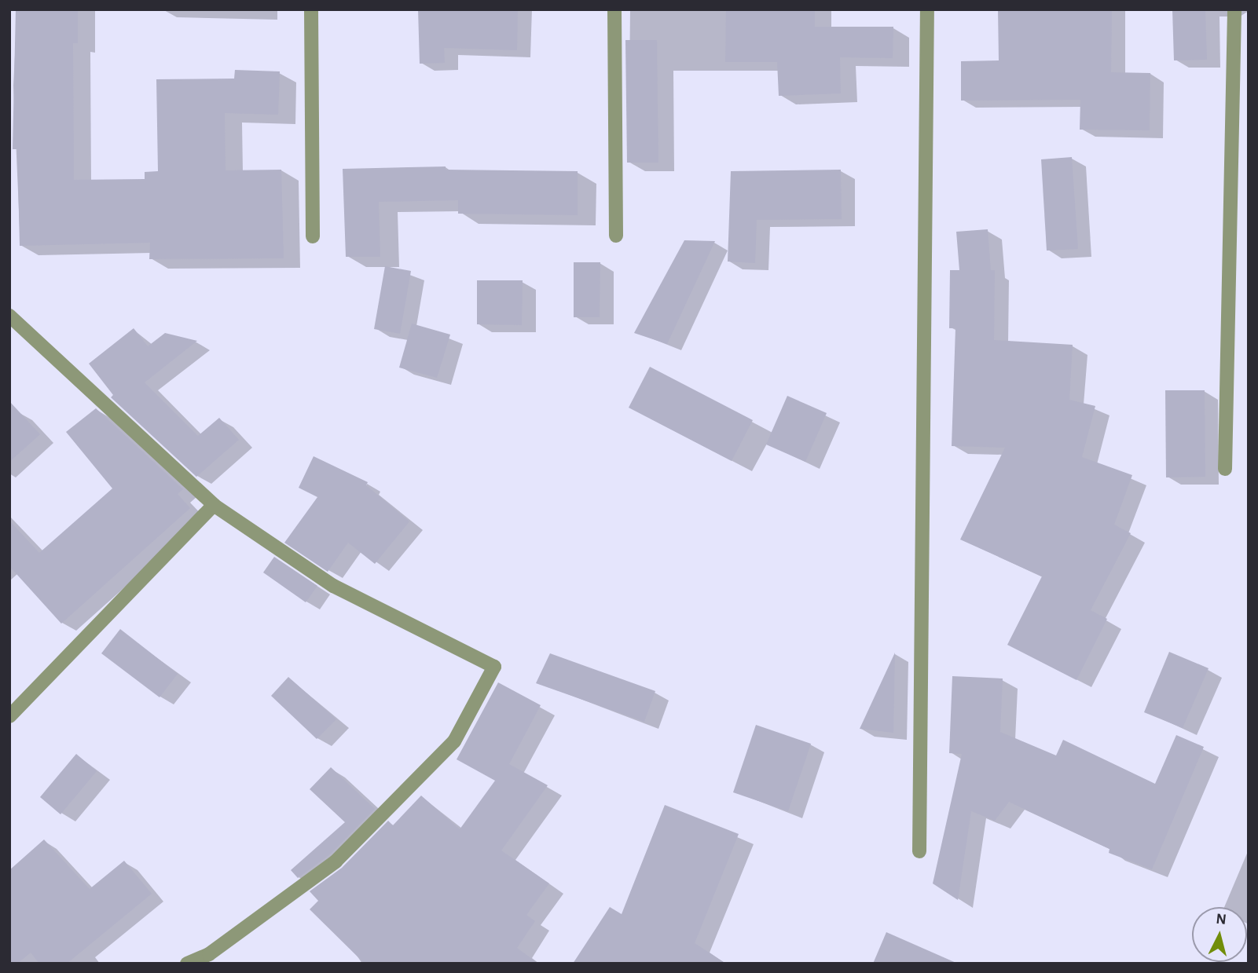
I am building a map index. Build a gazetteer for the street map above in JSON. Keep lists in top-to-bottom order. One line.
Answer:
{"north":"top"}
